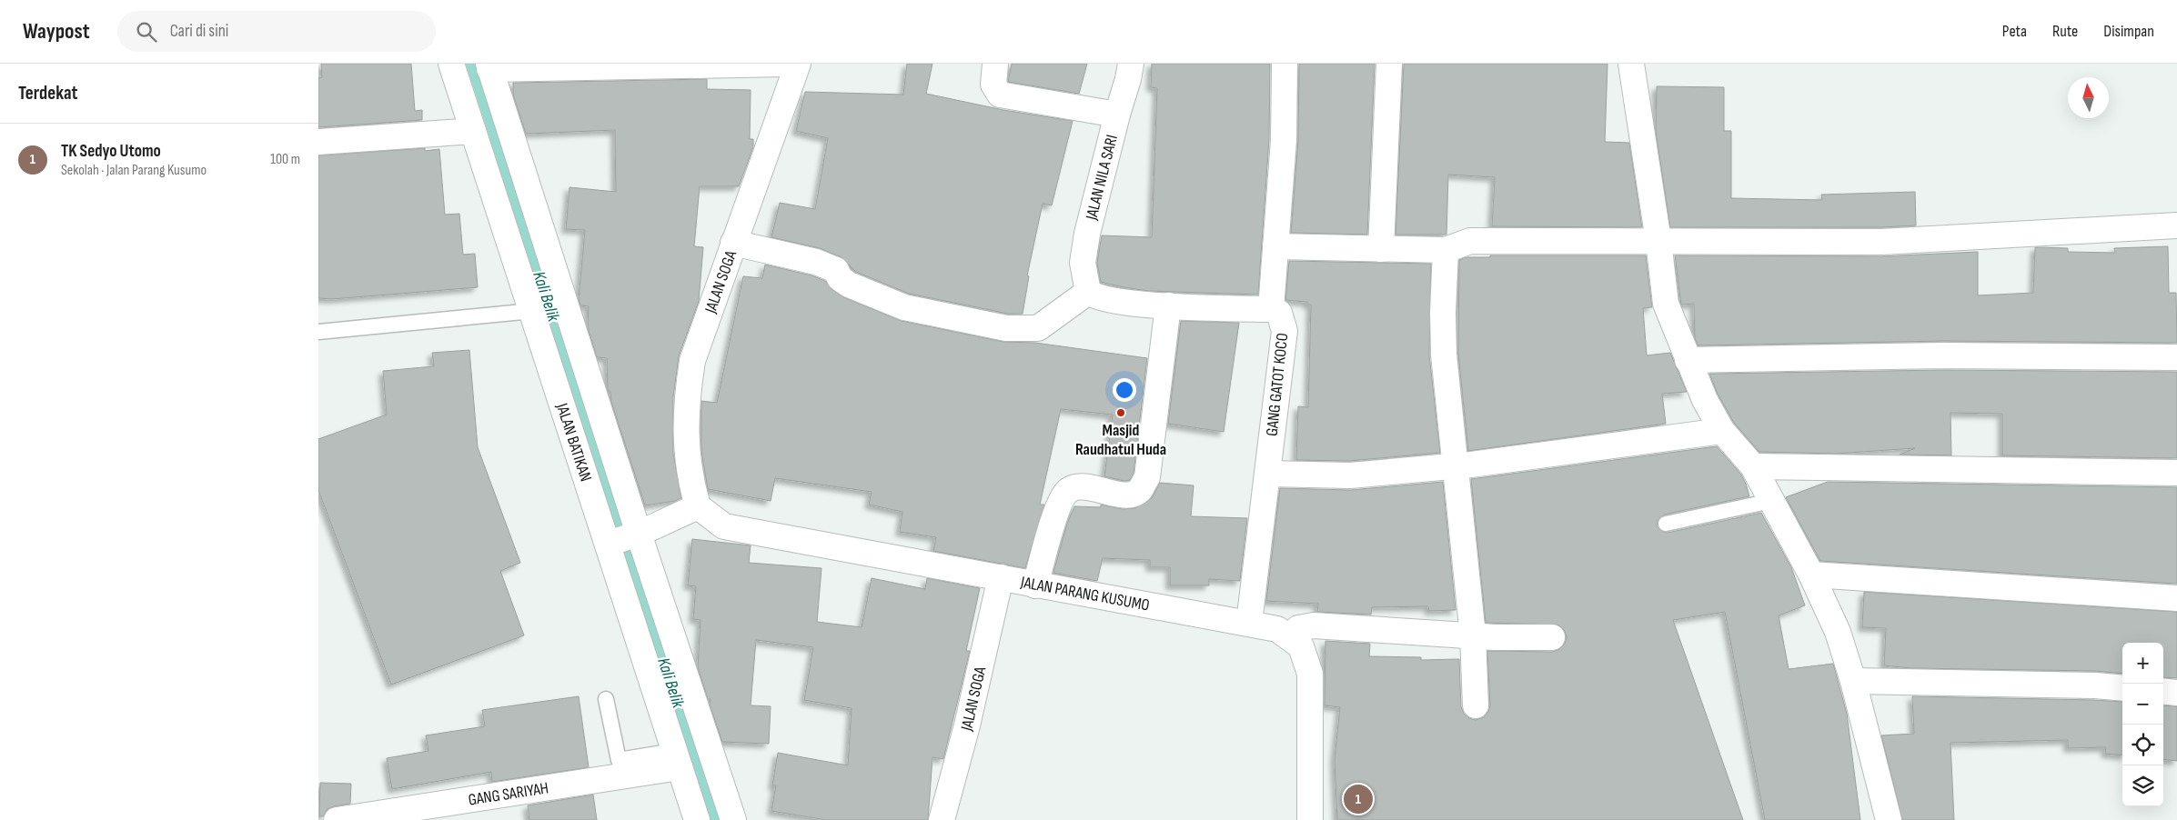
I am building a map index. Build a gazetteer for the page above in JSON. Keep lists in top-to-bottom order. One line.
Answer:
{"streets":{"street":["JALAN NILA SARI","JALAN SOGA","GANG GATOT KOCO","JALAN BATIKAN","JALAN PARANG KUSUMO","GANG SARIYAH"]},"crossings":[["JALAN NILA SARI","GANG GATOT KOCO"],["JALAN SOGA","JALAN PARANG KUSUMO"],["GANG GATOT KOCO","JALAN PARANG KUSUMO"],["JALAN BATIKAN","GANG SARIYAH"]],"water":["Kali Belik"],"places":["Masjid Raudhatul Huda"],"north":"top","page":{"header":"Waypost","search":"Cari di sini","nav":["Peta","Rute","Disimpan"],"heading":"Terdekat","list":[{"mark":"1","name":"TK Sedyo Utomo","note":"Sekolah · Jalan Parang Kusumo","value":"100 m"}],"map_buttons":["+","−"],"pins":"1"}}
